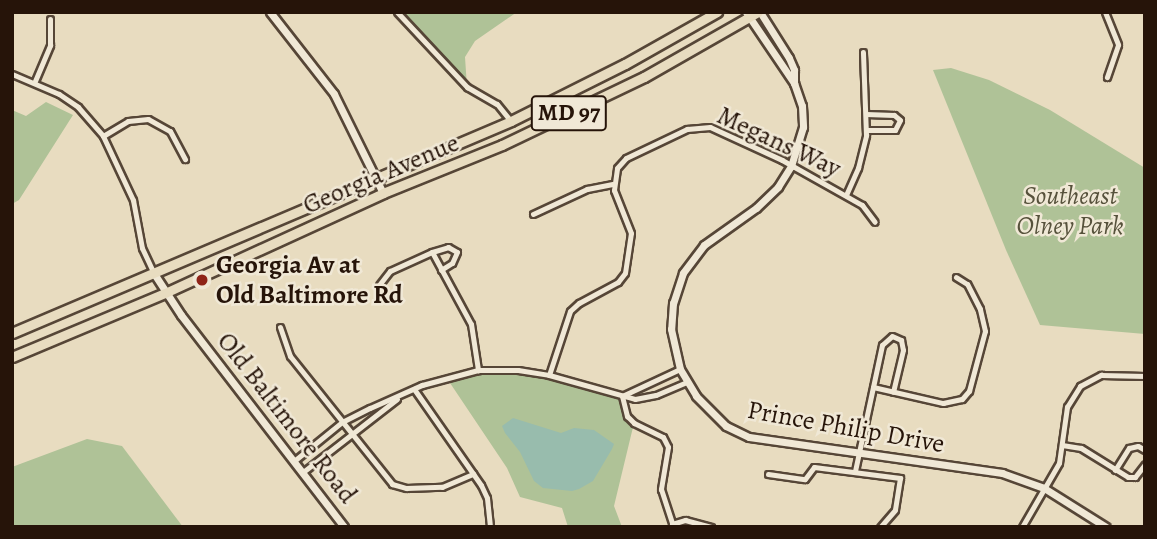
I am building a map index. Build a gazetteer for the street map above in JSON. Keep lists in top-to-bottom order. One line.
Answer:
{"streets":{"main road":["MD 97","Georgia Avenue"],"street":["Megans Way","Old Baltimore Road","Prince Philip Drive"]},"crossings":[["Megans Way","Prince Philip Drive"],["Georgia Avenue","Old Baltimore Road"],["Georgia Avenue","Prince Philip Drive"]],"parks":["Southeast Olney Park"],"places":["Georgia Av at Old Baltimore Rd"]}
